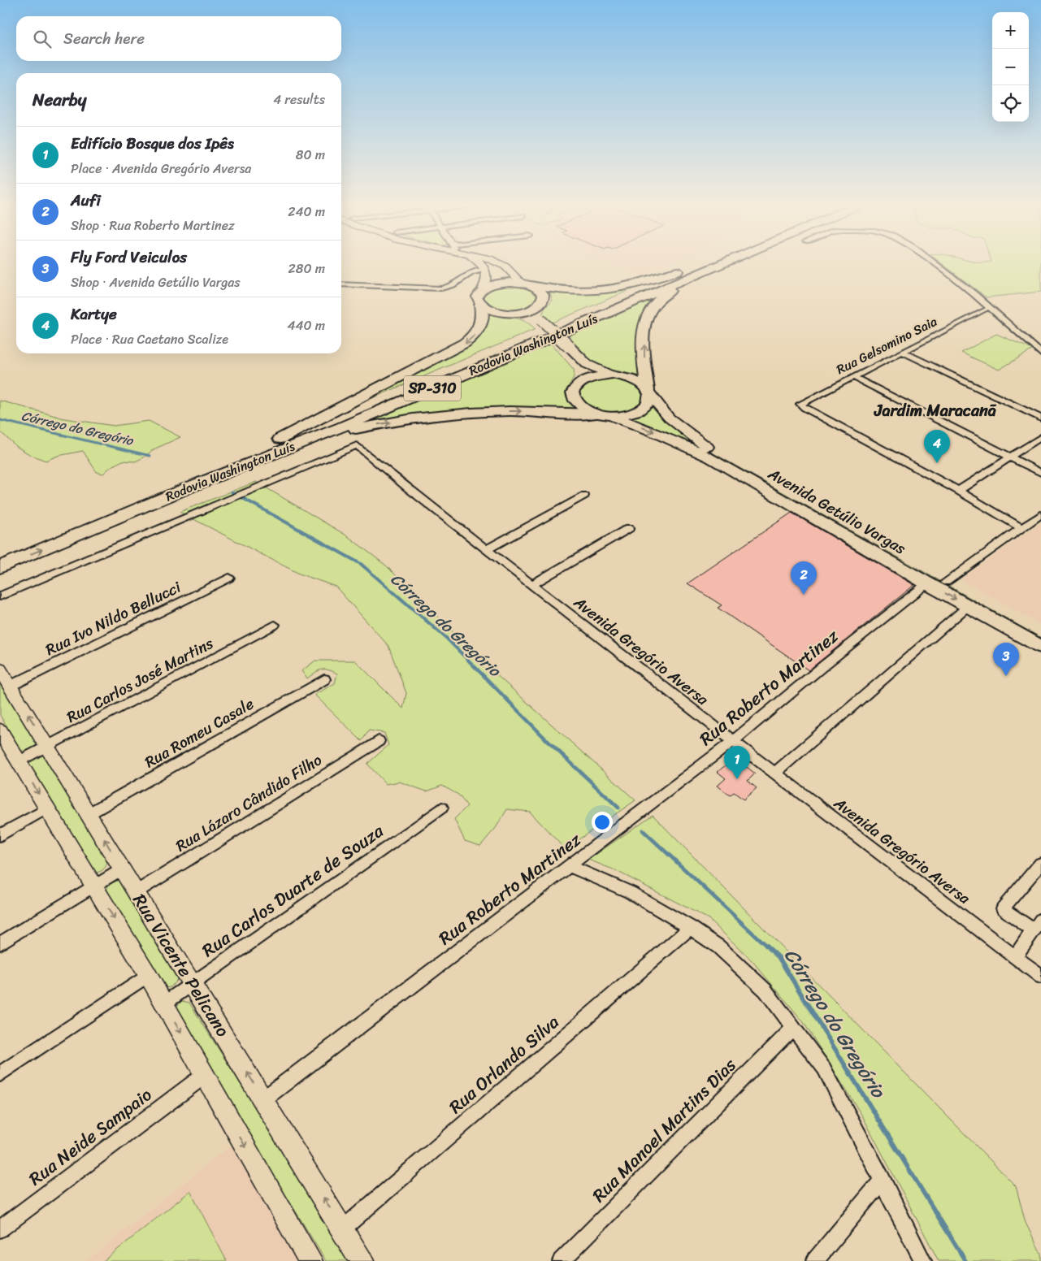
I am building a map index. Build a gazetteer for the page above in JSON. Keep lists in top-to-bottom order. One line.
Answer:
{"streets":{"highway":["Rodovia Washington Luís","SP-310"],"main road":["Avenida Getúlio Vargas"],"street":["Rua Gelsomino Saia","Rua Ivo Nildo Bellucci","Avenida Gregório Aversa","Rua Carlos José Martins","Rua Roberto Martinez","Rua Romeu Casale","Rua Lázaro Cândido Filho","Rua Carlos Duarte de Souza","Rua Vicente Pelicano","Rua Orlando Silva","Rua Manoel Martins Dias","Rua Neide Sampaio"]},"crossings":[["Avenida Getúlio Vargas","Rua Roberto Martinez"],["Rua Ivo Nildo Bellucci","Rua Vicente Pelicano"],["Avenida Gregório Aversa","Rua Roberto Martinez"],["Rua Carlos José Martins","Rua Vicente Pelicano"],["Rua Roberto Martinez","Rua Vicente Pelicano"],["Rua Romeu Casale","Rua Vicente Pelicano"],["Rua Lázaro Cândido Filho","Rua Vicente Pelicano"],["Rua Carlos Duarte de Souza","Rua Vicente Pelicano"],["Rua Vicente Pelicano","Rua Orlando Silva"],["Rua Vicente Pelicano","Rua Neide Sampaio"]],"districts":["Jardim Maracanã"],"water":["Córrego do Gregório"],"page":{"map_buttons":["+","−"],"search":"Search here","heading":["Nearby","4 results"],"list":[{"mark":"1","name":"Edifício Bosque dos Ipês","note":"Place · Avenida Gregório Aversa","value":"80 m"},{"mark":"2","name":"Aufi","note":"Shop · Rua Roberto Martinez","value":"240 m"},{"mark":"3","name":"Fly Ford Veiculos","note":"Shop · Avenida Getúlio Vargas","value":"280 m"},{"mark":"4","name":"Kartye","note":"Place · Rua Caetano Scalize","value":"440 m"}],"pins":["4","2","3","1"]}}
